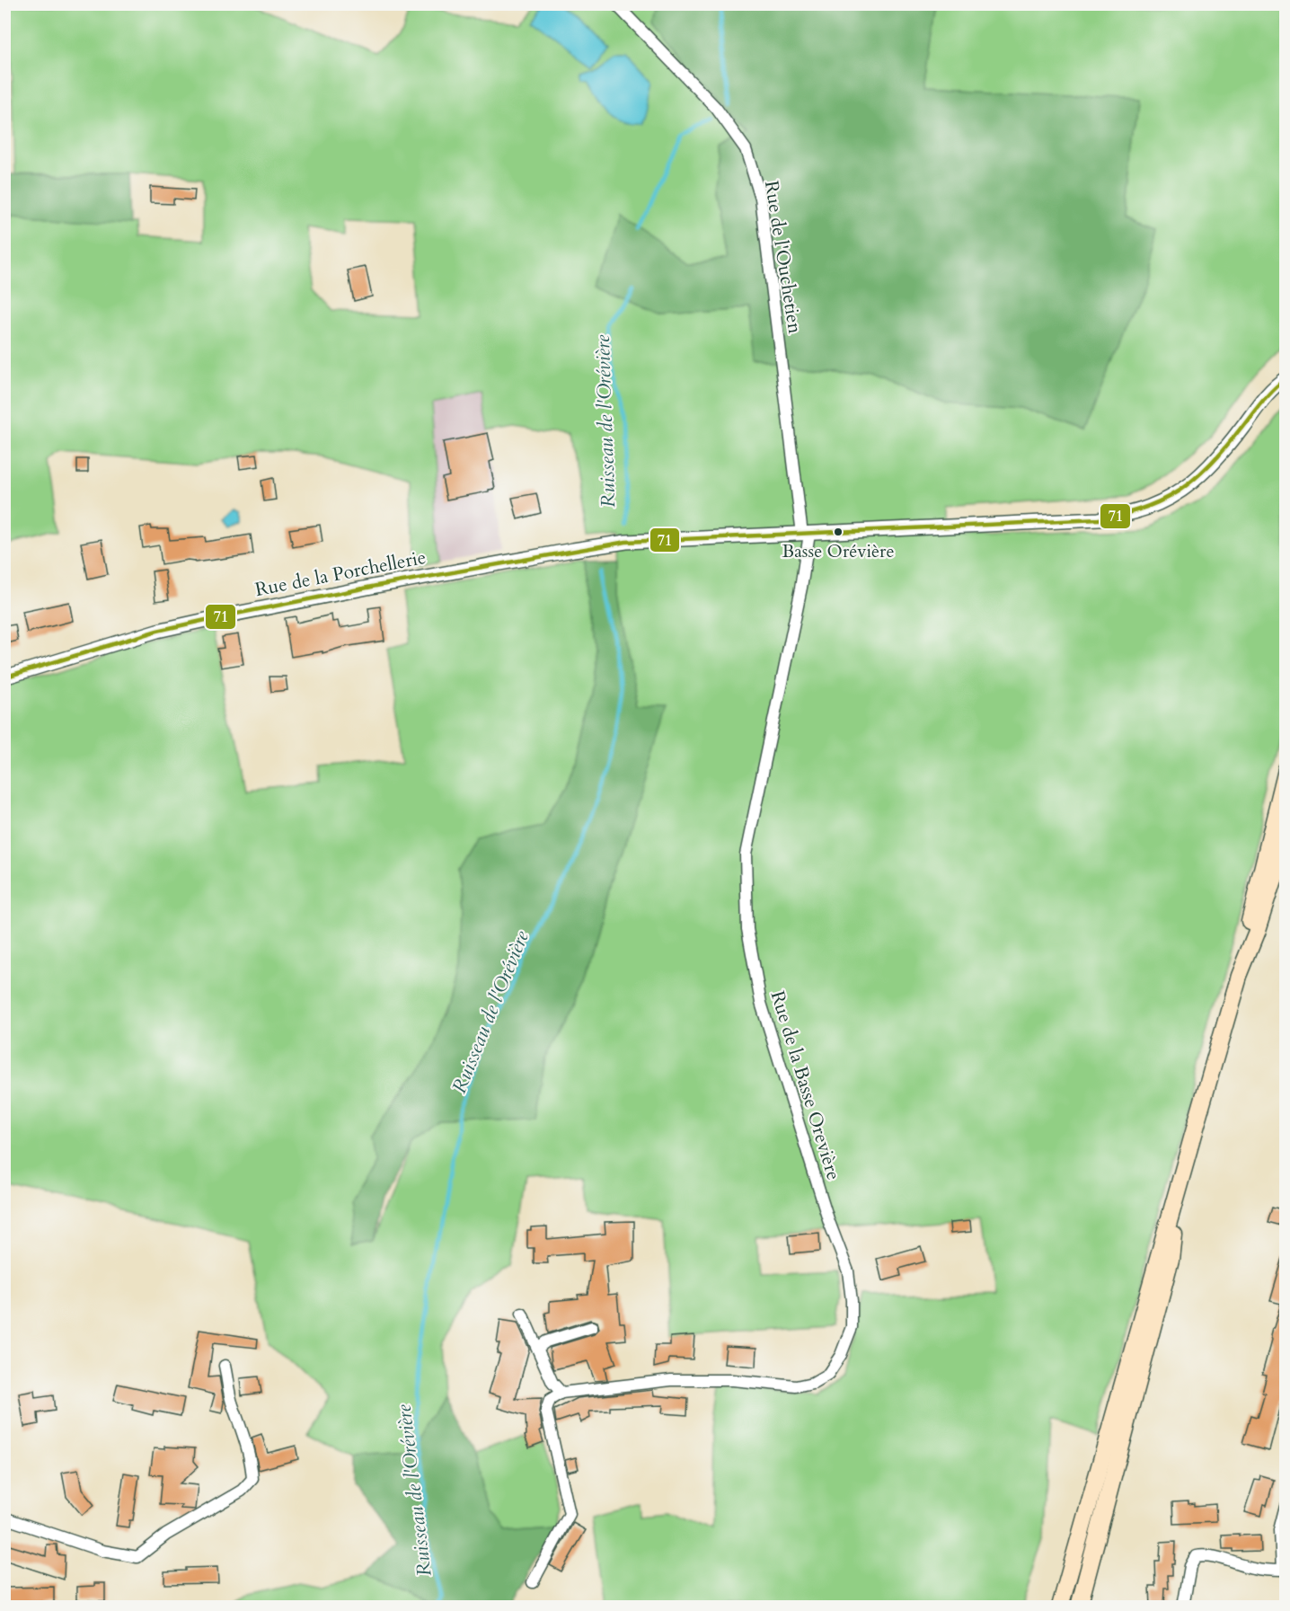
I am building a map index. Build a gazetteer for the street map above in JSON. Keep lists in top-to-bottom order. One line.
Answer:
{"streets":{"street":["Rue de l'Ouchetien","Rue de la Porchellerie","Rue de la Basse Orevière"]},"crossings":[["Rue de l'Ouchetien","Rue de la Porchellerie"],["Rue de l'Ouchetien","Rue de la Basse Orevière"],["Rue de la Porchellerie","Rue de la Basse Orevière"]],"water":["Ruisseau de l'Orévière"],"places":["Basse Orévière"],"lines":["transit line 71"]}
